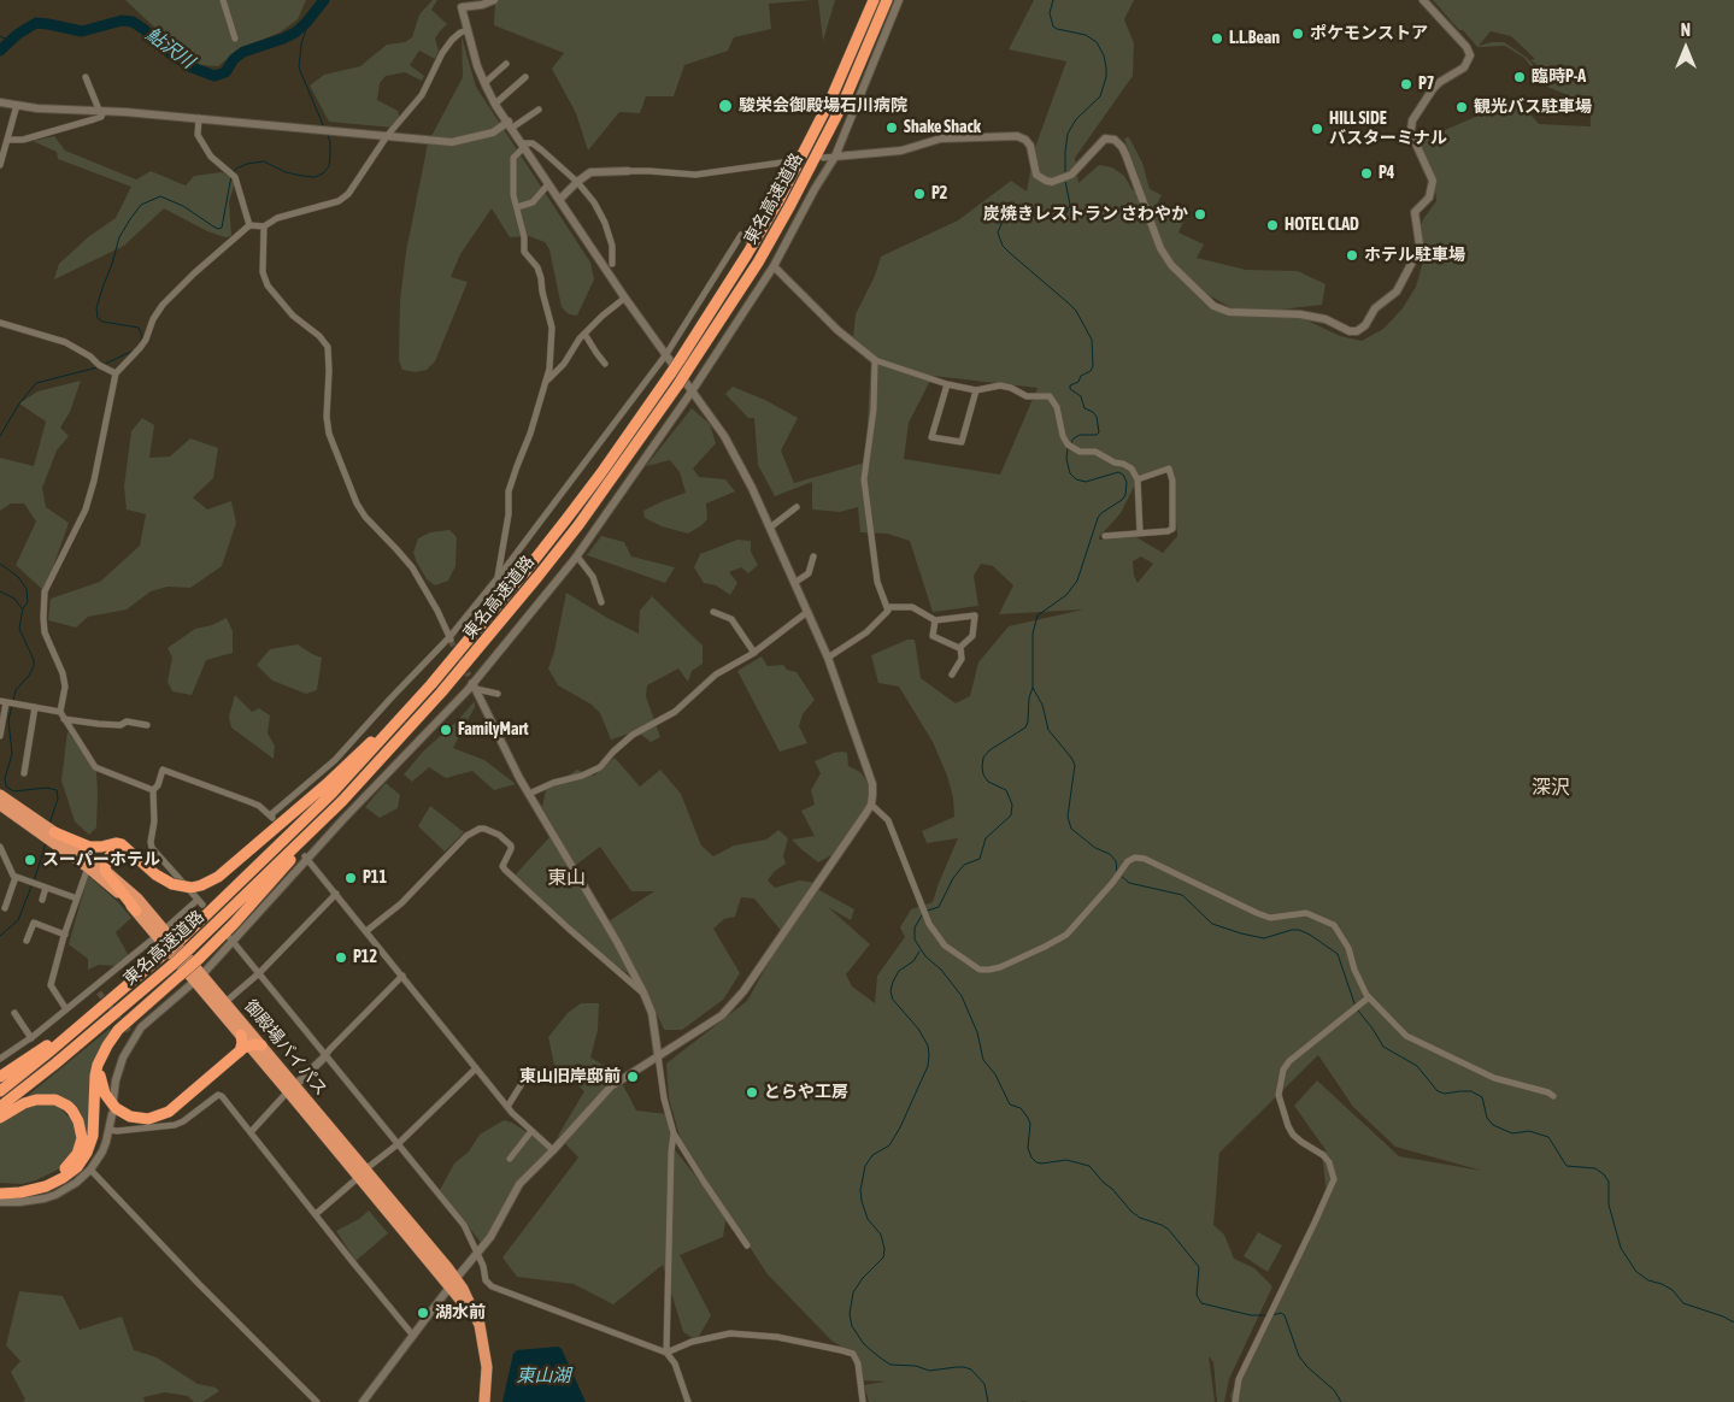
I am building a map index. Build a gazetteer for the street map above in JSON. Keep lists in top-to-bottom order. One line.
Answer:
{"streets":{"highway":["東名高速道路","御殿場バイパス"]},"districts":["深沢","東山"],"water":["鮎沢川","東山湖"],"places":["ポケモンストア","L.L.Bean","臨時P-A","P7","駿栄会御殿場石川病院","観光バス駐車場","Shake Shack","HILL SIDE バスターミナル","P4","P2","炭焼きレストラン さわやか","HOTEL CLAD","ホテル駐車場","FamilyMart","スーパーホテル","P11","P12","東山旧岸邸前","とらや工房","湖水前"],"north":"top"}
